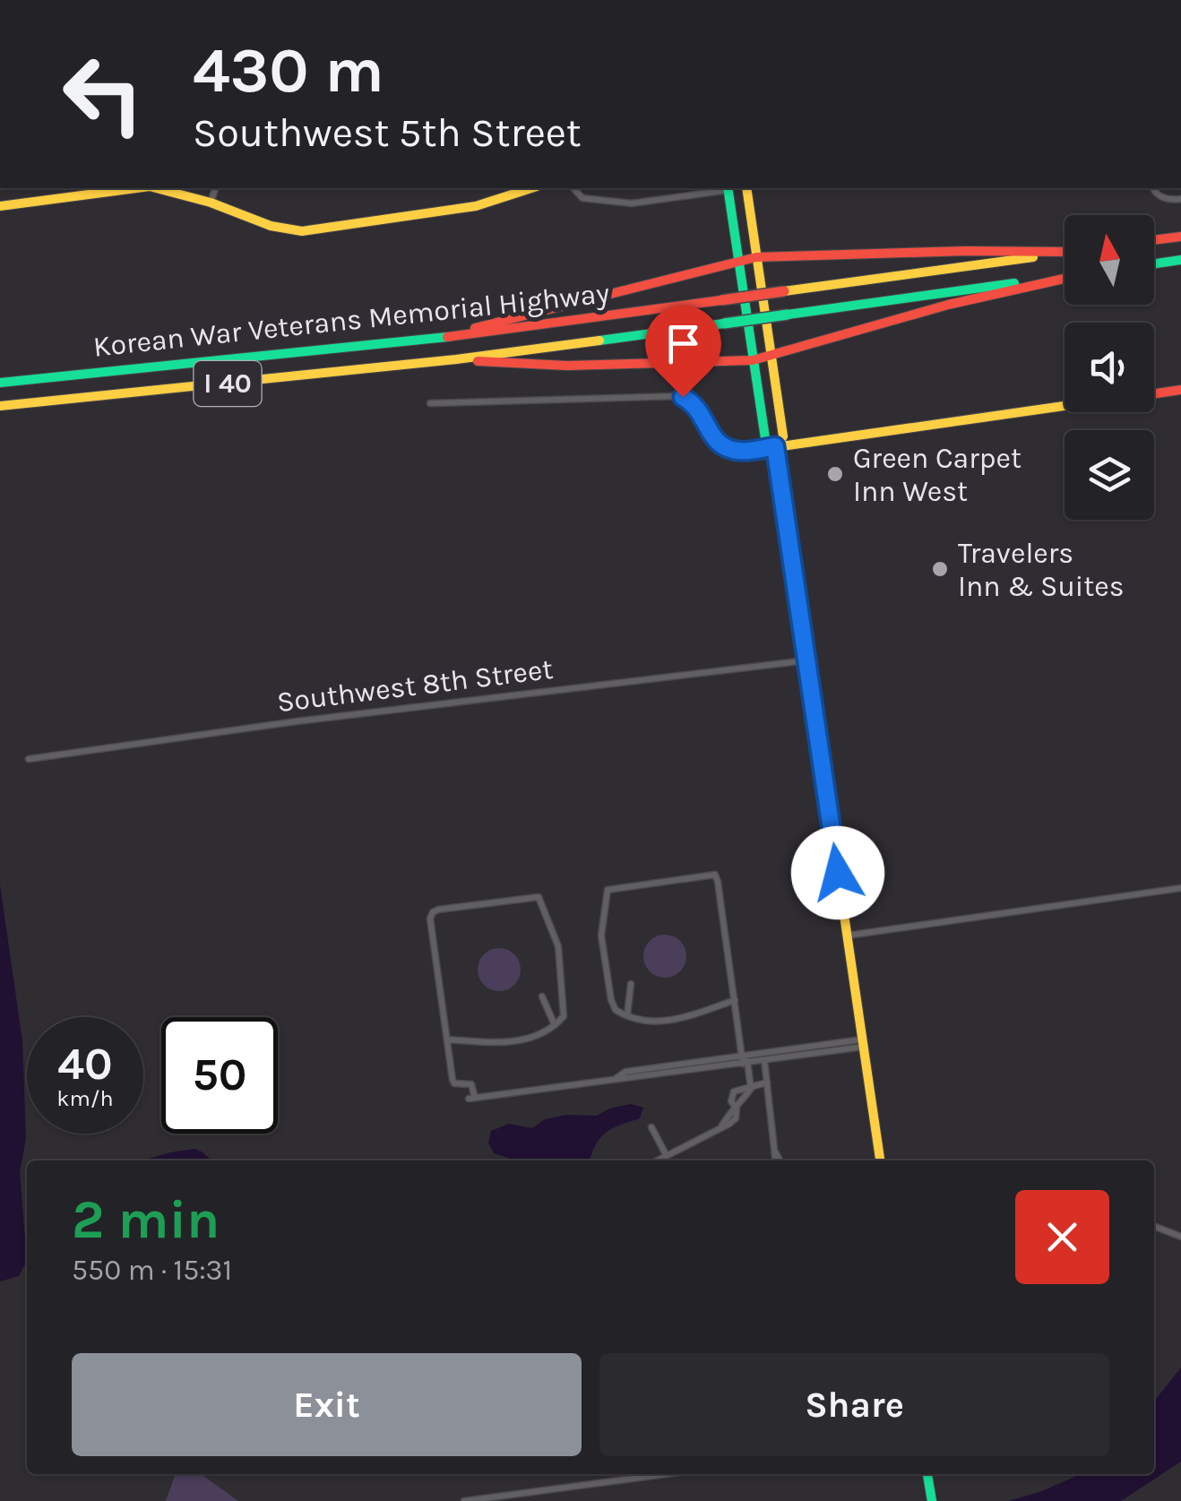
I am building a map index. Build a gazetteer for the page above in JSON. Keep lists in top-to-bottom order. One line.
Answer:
{"streets":{"main road":["Korean War Veterans Memorial Highway","I 40"],"street":["Southwest 8th Street"]},"places":["Green Carpet Inn West","Travelers Inn & Suites"],"north":"top","page":{"turn":["430 m","Southwest 5th Street"],"speed":"40 km/h","limit":"50","heading":["2 min","550 m · 15:31"],"buttons":["Exit","Share"]}}
